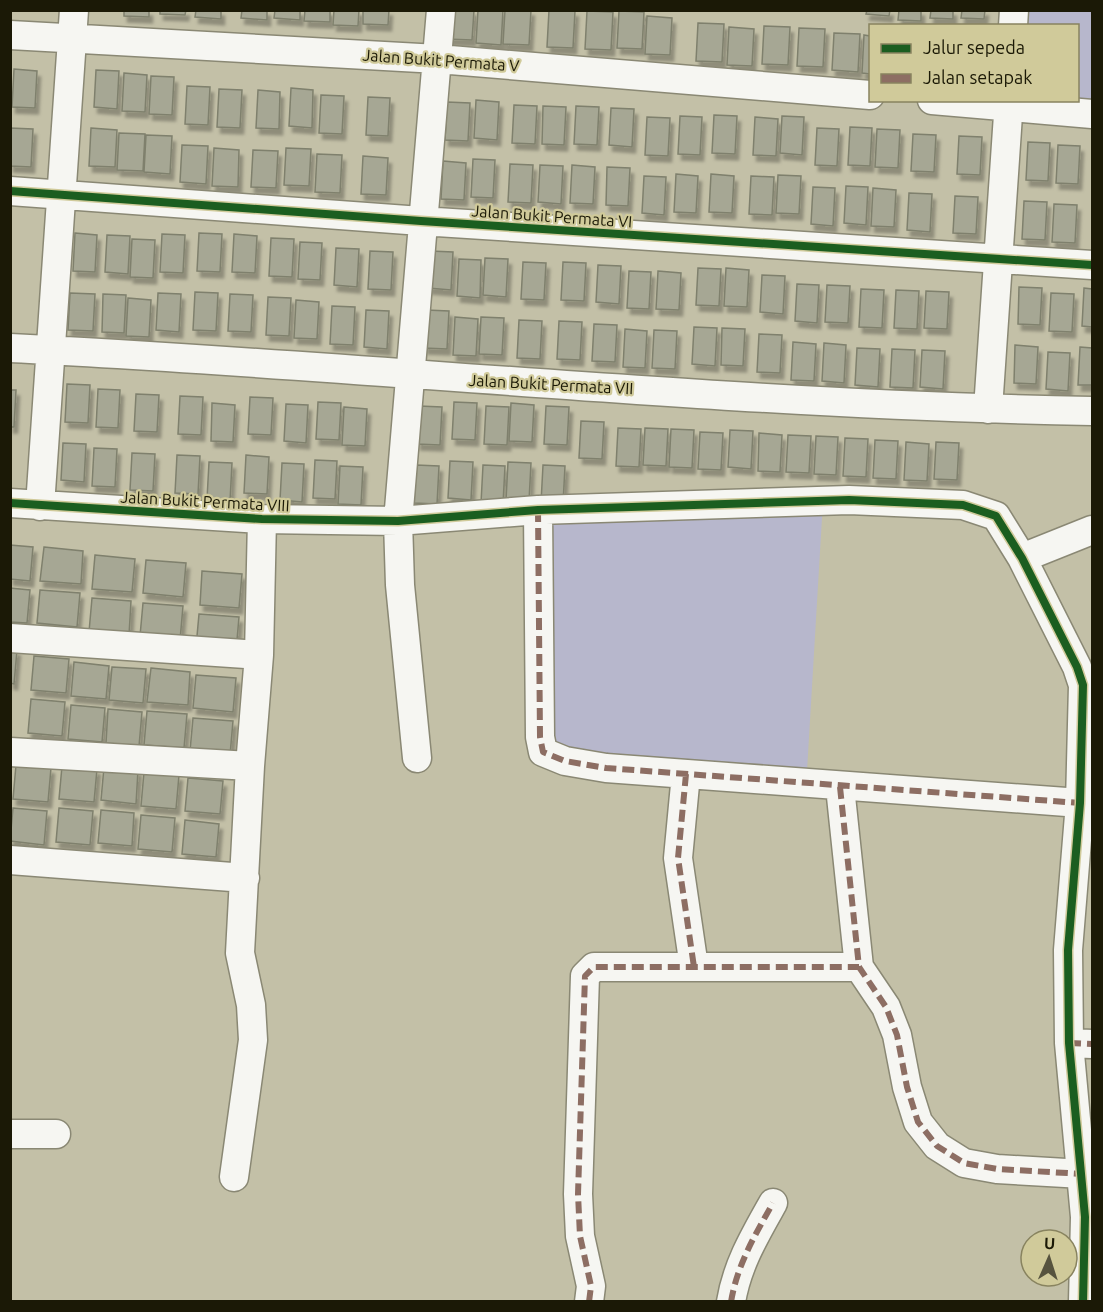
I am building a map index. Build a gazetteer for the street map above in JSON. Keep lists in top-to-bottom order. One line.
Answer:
{"streets":{"street":["Jalan Bukit Permata V","Jalan Bukit Permata VI","Jalan Bukit Permata VII","Jalan Bukit Permata VIII"]},"legend":["Jalur sepeda","Jalan setapak"],"north":"top"}
